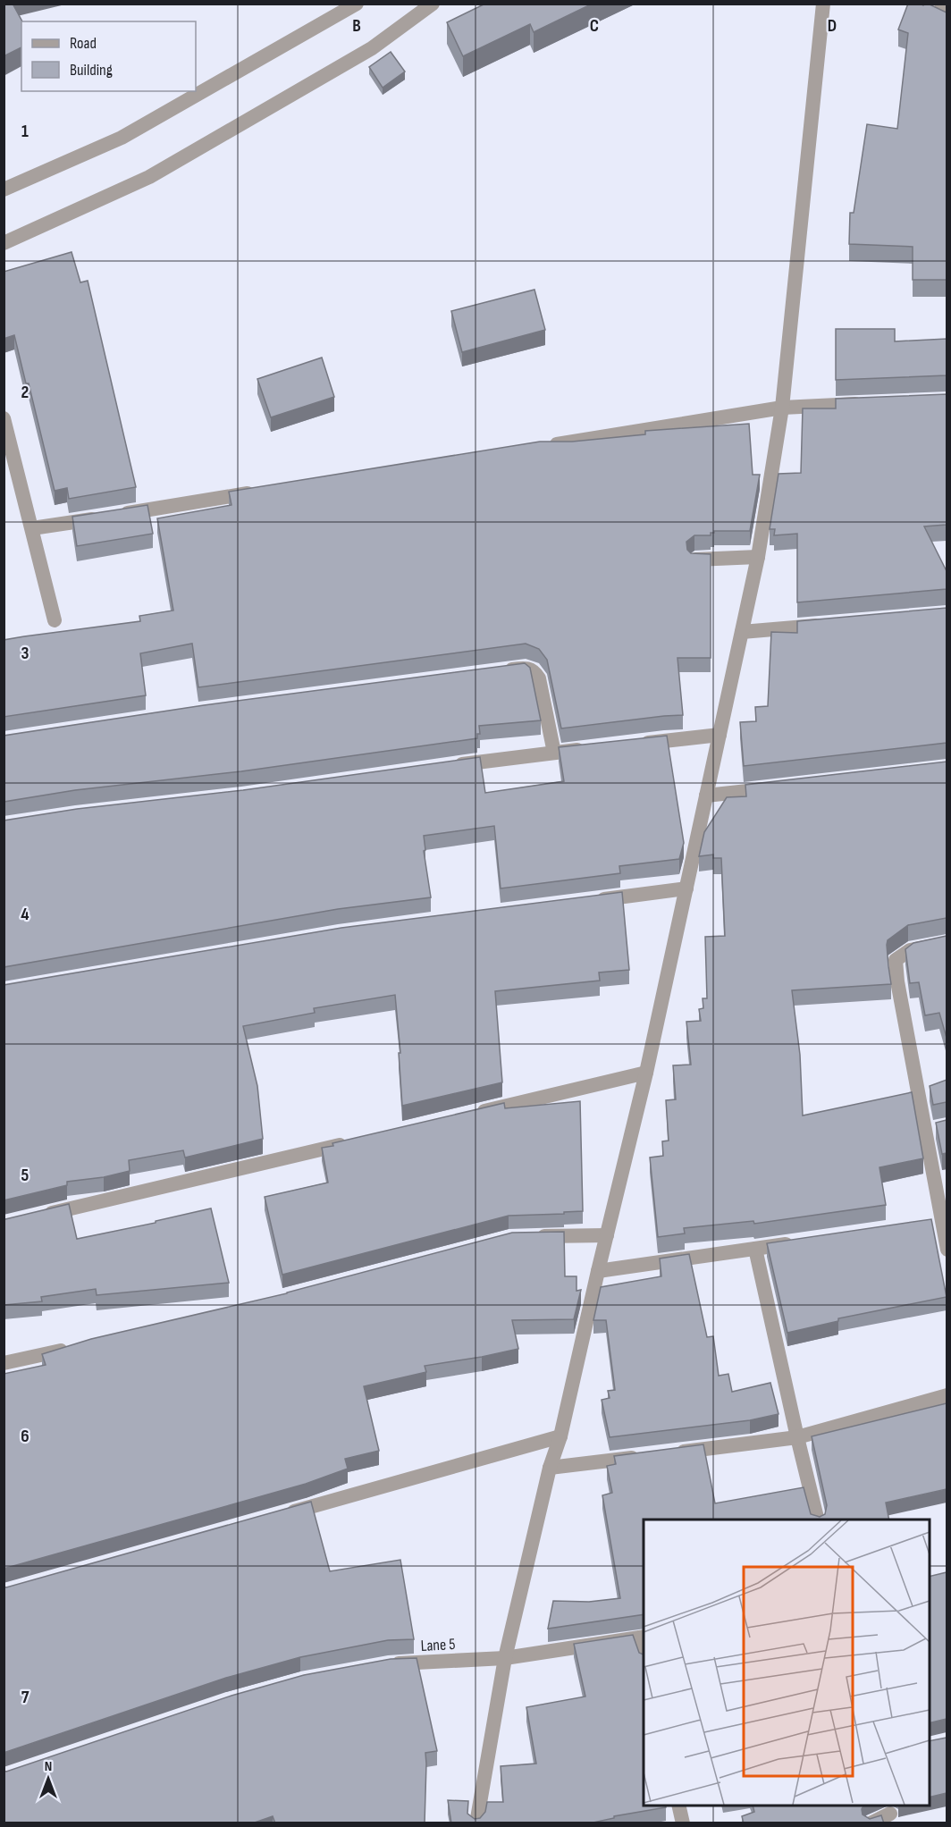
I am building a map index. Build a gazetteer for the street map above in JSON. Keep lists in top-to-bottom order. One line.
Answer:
{"streets":{"street":["Lane 5"]},"legend":["Road","Building"],"north":"top","grid":{"columns":["B","C","D"],"rows":["1","2","3","4","5","6","7"]}}
